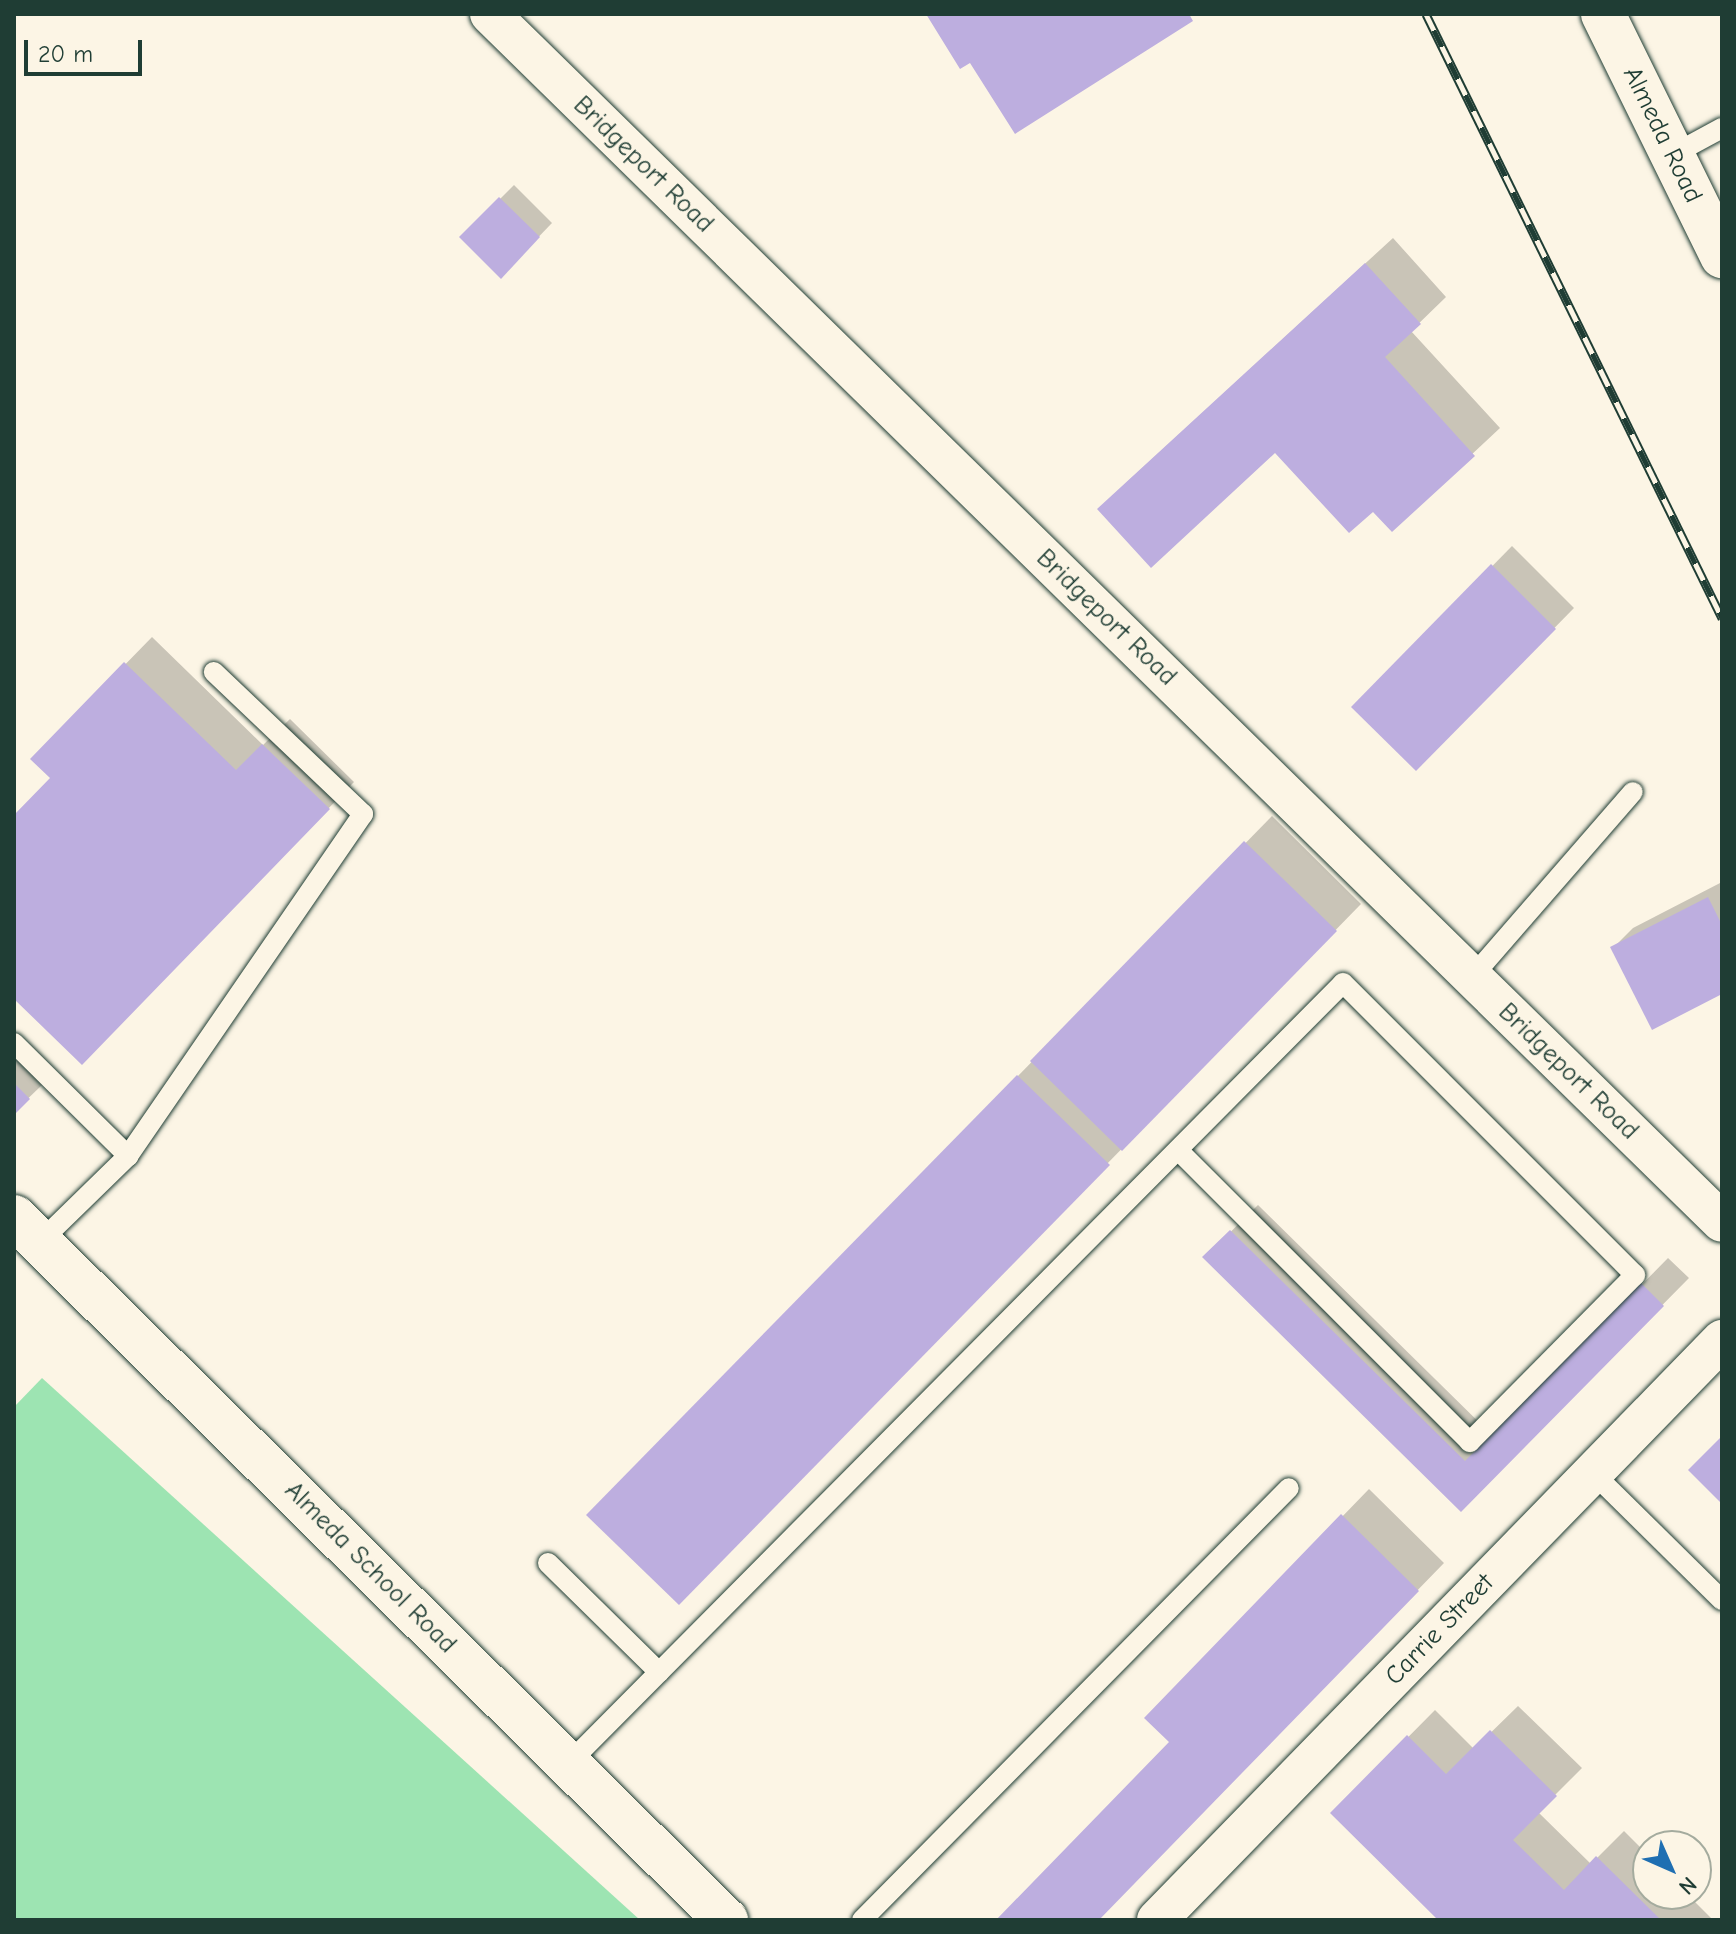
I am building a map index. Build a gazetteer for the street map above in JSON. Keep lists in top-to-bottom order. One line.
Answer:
{"streets":{"street":["Almeda Road","Bridgeport Road","Almeda School Road","Carrie Street"]},"scale_bar":"20 m","north":"bottom right"}
